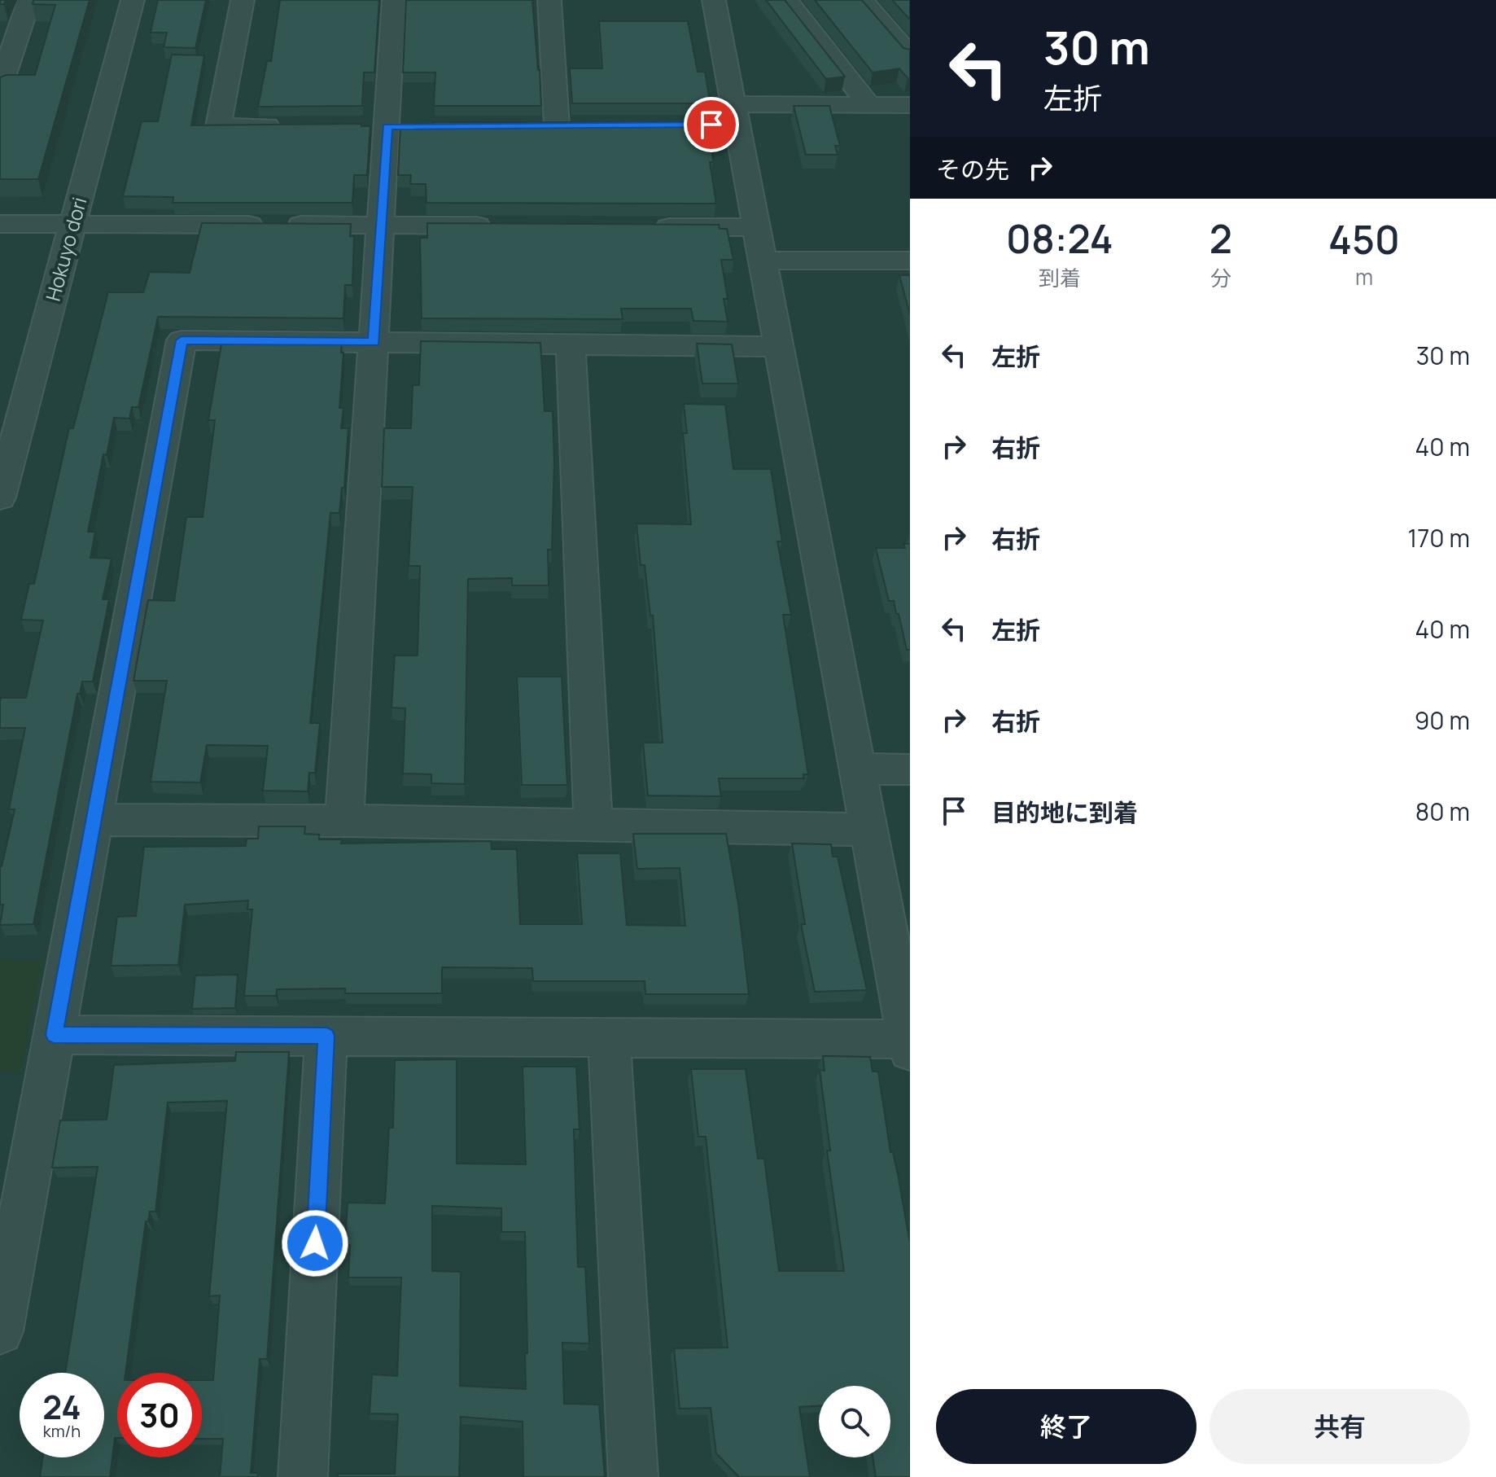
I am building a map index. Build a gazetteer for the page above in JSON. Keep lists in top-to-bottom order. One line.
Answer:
{"streets":{"street":["Hokuyo dori"]},"page":{"turn":["30 m","左折"],"then":"その先","eta":["08:24","到着","2","分","450","m"],"list":[{"name":"左折","value":"30 m"},{"name":"右折","value":"40 m"},{"name":"右折","value":"170 m"},{"name":"左折","value":"40 m"},{"name":"右折","value":"90 m"},{"name":"目的地に到着","value":"80 m"}],"speed":"24 km/h","limit":"30","buttons":["終了","共有"]}}
